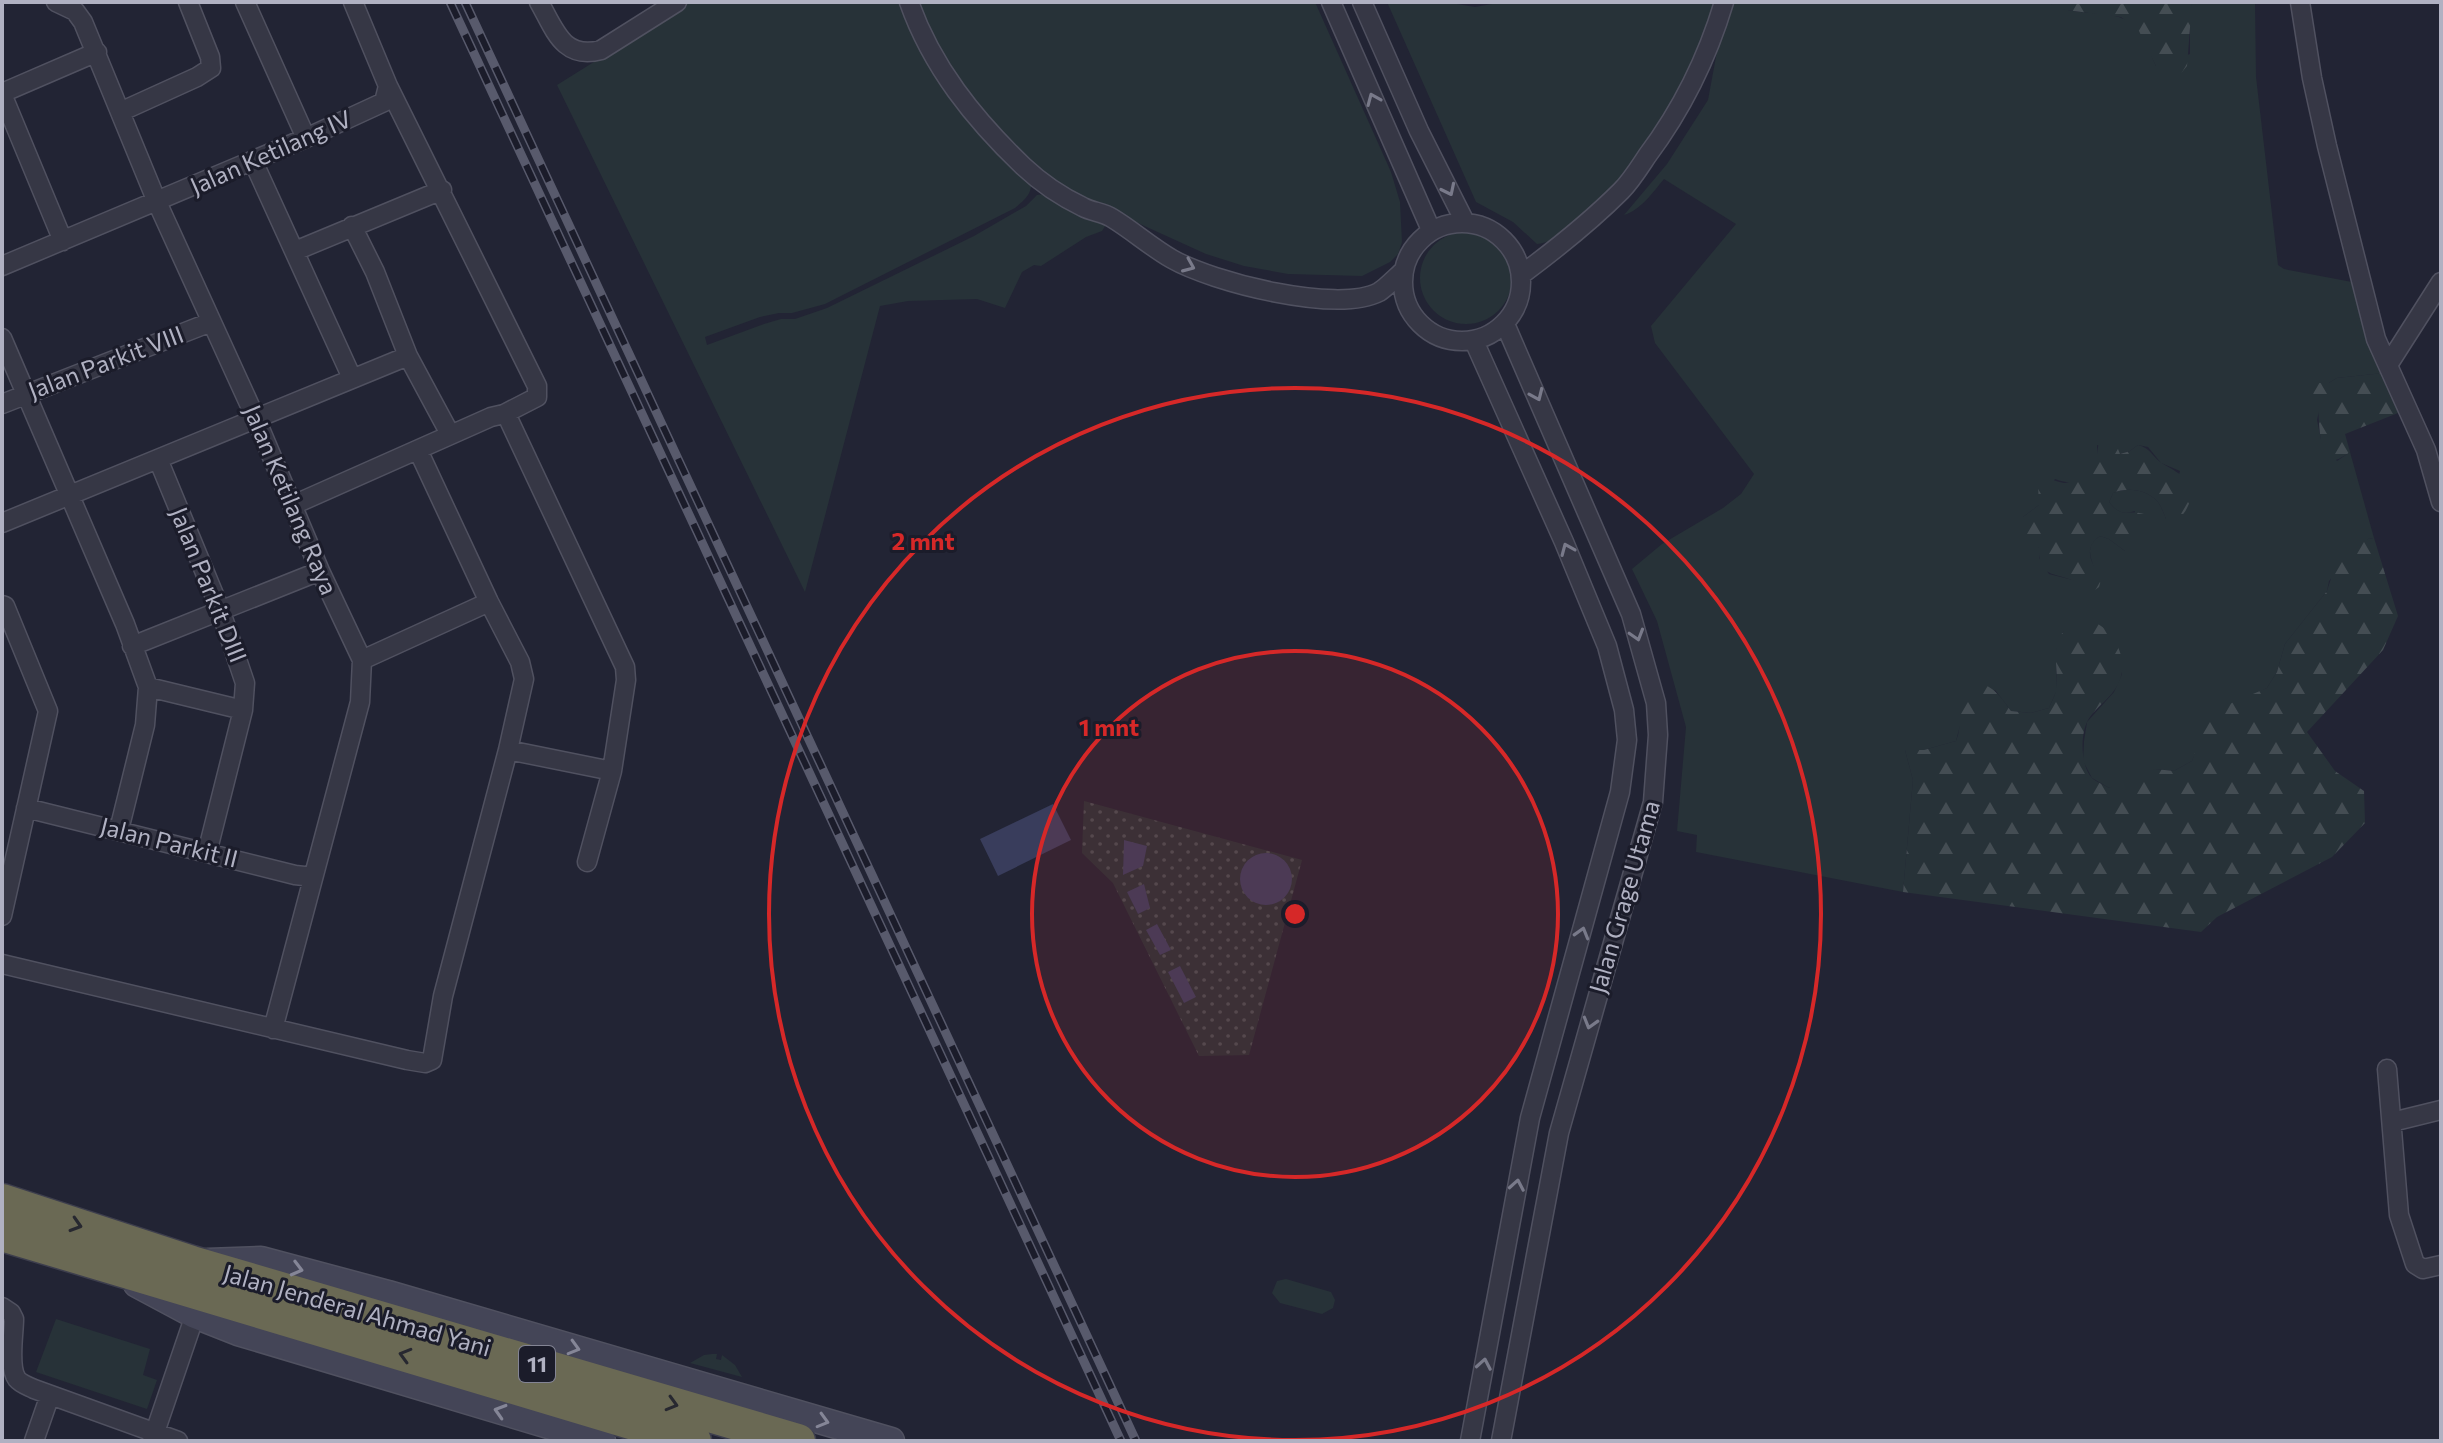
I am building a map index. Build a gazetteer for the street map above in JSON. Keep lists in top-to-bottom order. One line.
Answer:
{"streets":{"highway":["Jalan Jenderal Ahmad Yani","11"],"street":["Jalan Ketilang IV","Jalan Parkit VIII","Jalan Ketilang Raya","Jalan Parkit DIII","Jalan Parkit II","Jalan Grage Utama"]},"crossings":[["Jalan Ketilang IV","Jalan Ketilang Raya"],["Jalan Parkit VIII","Jalan Ketilang Raya"],["Jalan Ketilang Raya","Jalan Parkit II"],["Jalan Parkit DIII","Jalan Parkit II"]],"rings":["2 mnt","1 mnt"]}
